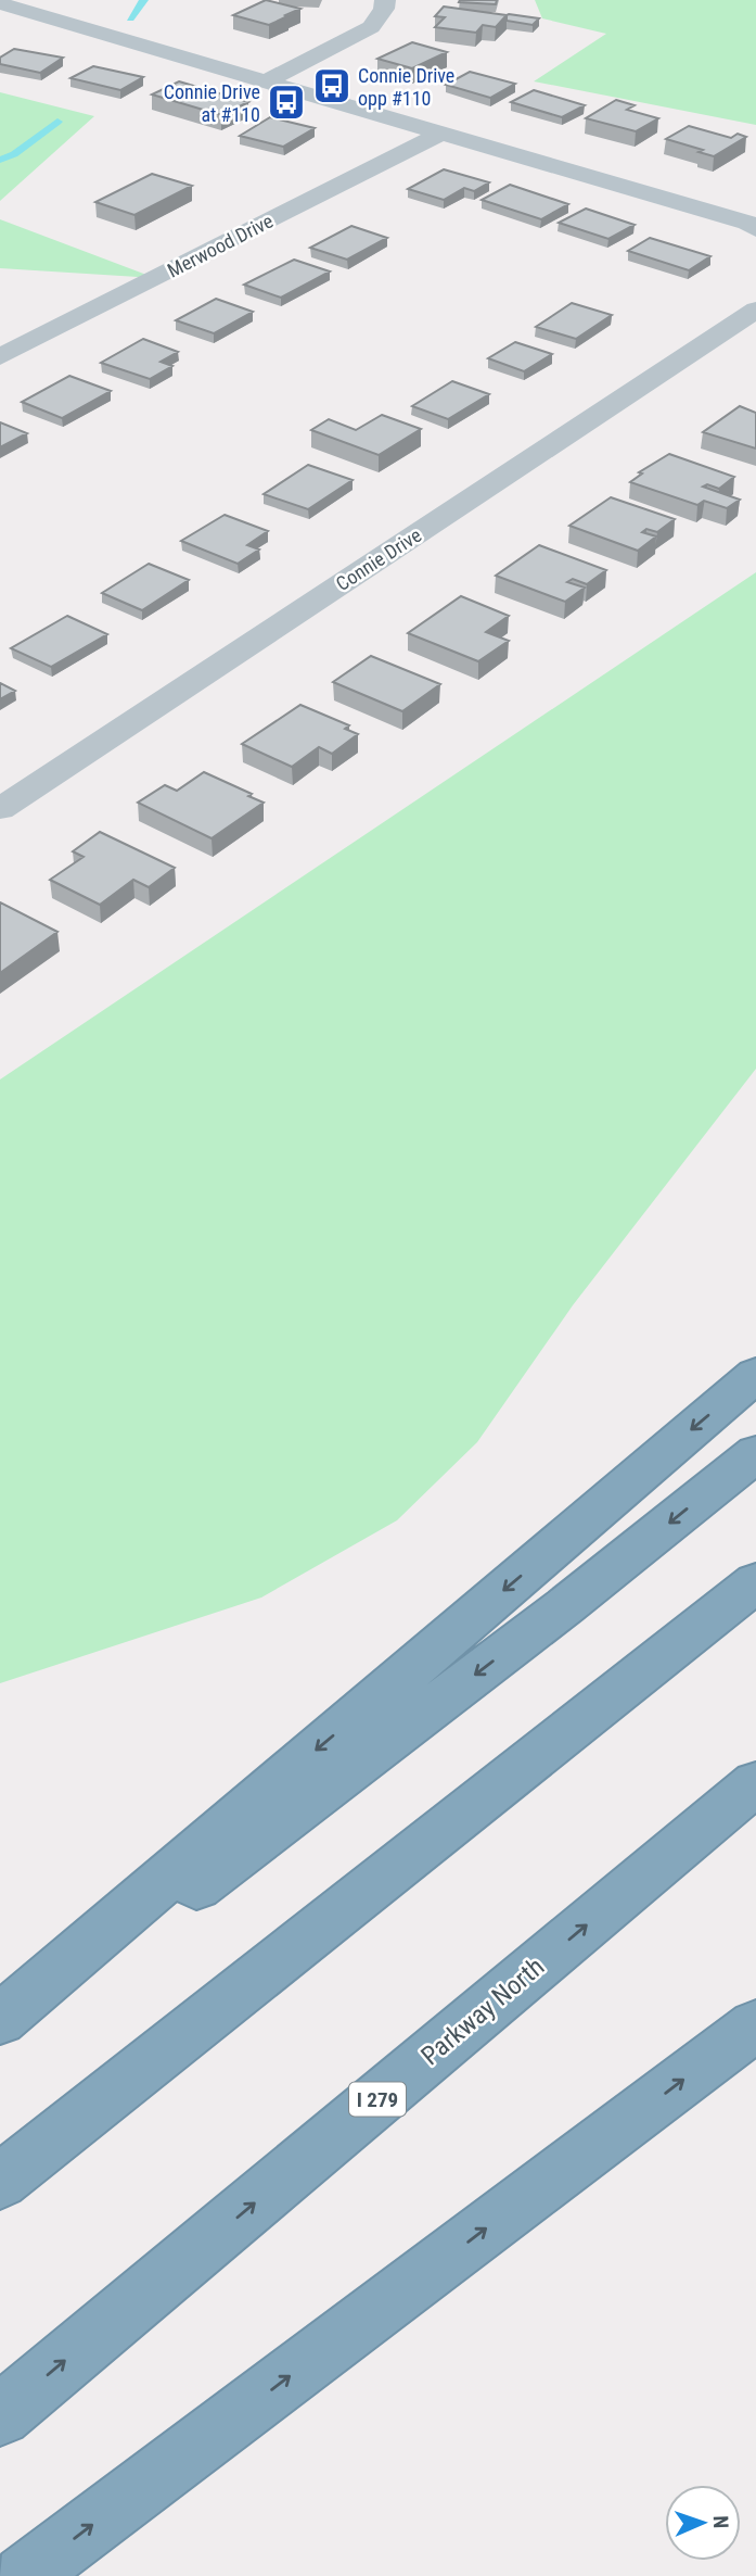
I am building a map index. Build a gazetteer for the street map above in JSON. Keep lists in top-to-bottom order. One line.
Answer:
{"streets":{"highway":["Parkway North","I 279"],"street":["Merwood Drive","Connie Drive"]},"places":{"bus stop":["Connie Drive opp #110","Connie Drive at #110"]},"north":"right"}
